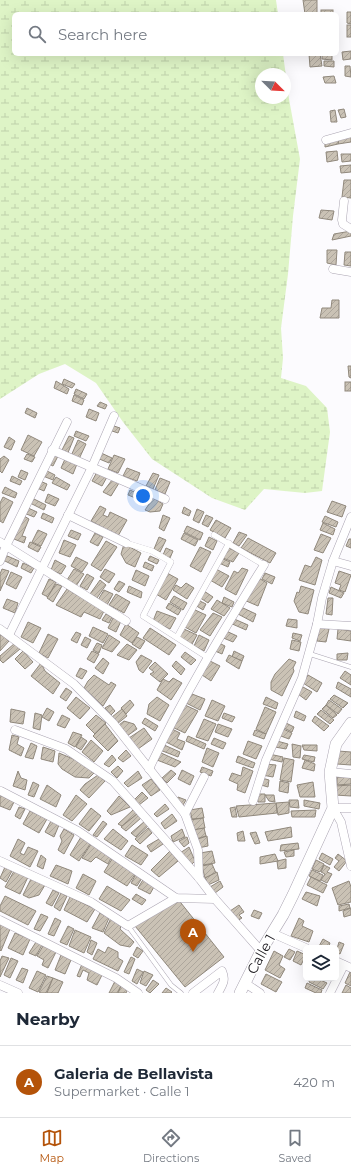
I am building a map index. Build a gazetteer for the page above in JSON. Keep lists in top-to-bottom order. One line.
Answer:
{"streets":{"main road":["Calle 1"]},"north":"bottom right","page":{"search":"Search here","pins":"A","heading":"Nearby","list":[{"mark":"A","name":"Galeria de Bellavista","note":"Supermarket · Calle 1","value":"420 m"}],"nav":["Map","Directions","Saved"]}}
